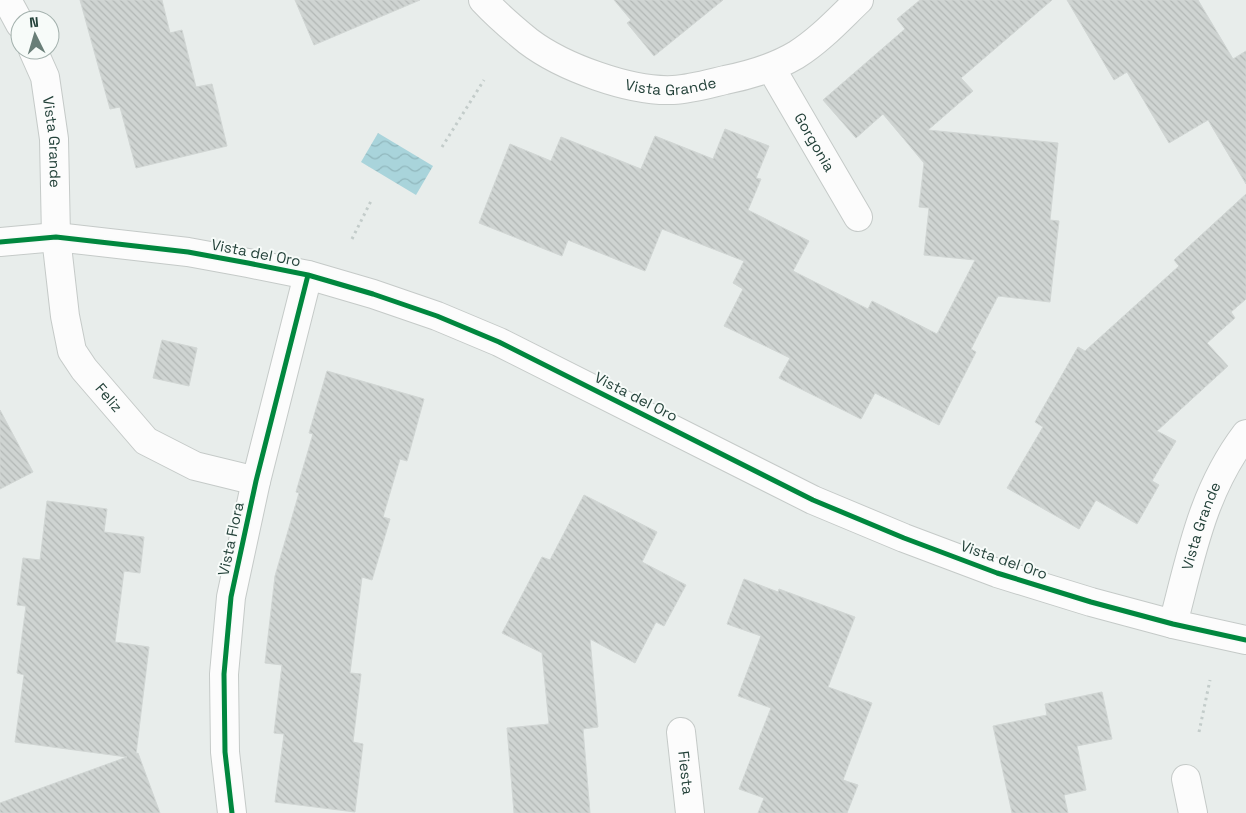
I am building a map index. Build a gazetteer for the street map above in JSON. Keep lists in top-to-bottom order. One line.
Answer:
{"streets":{"street":["Vista Grande","Gorgonia","Vista del Oro","Feliz","Vista Flora","Fiesta"]},"crossings":[["Vista Grande","Gorgonia"],["Vista Grande","Vista del Oro"],["Vista Grande","Feliz"],["Vista del Oro","Feliz"],["Vista del Oro","Vista Flora"],["Feliz","Vista Flora"]],"north":"top"}
